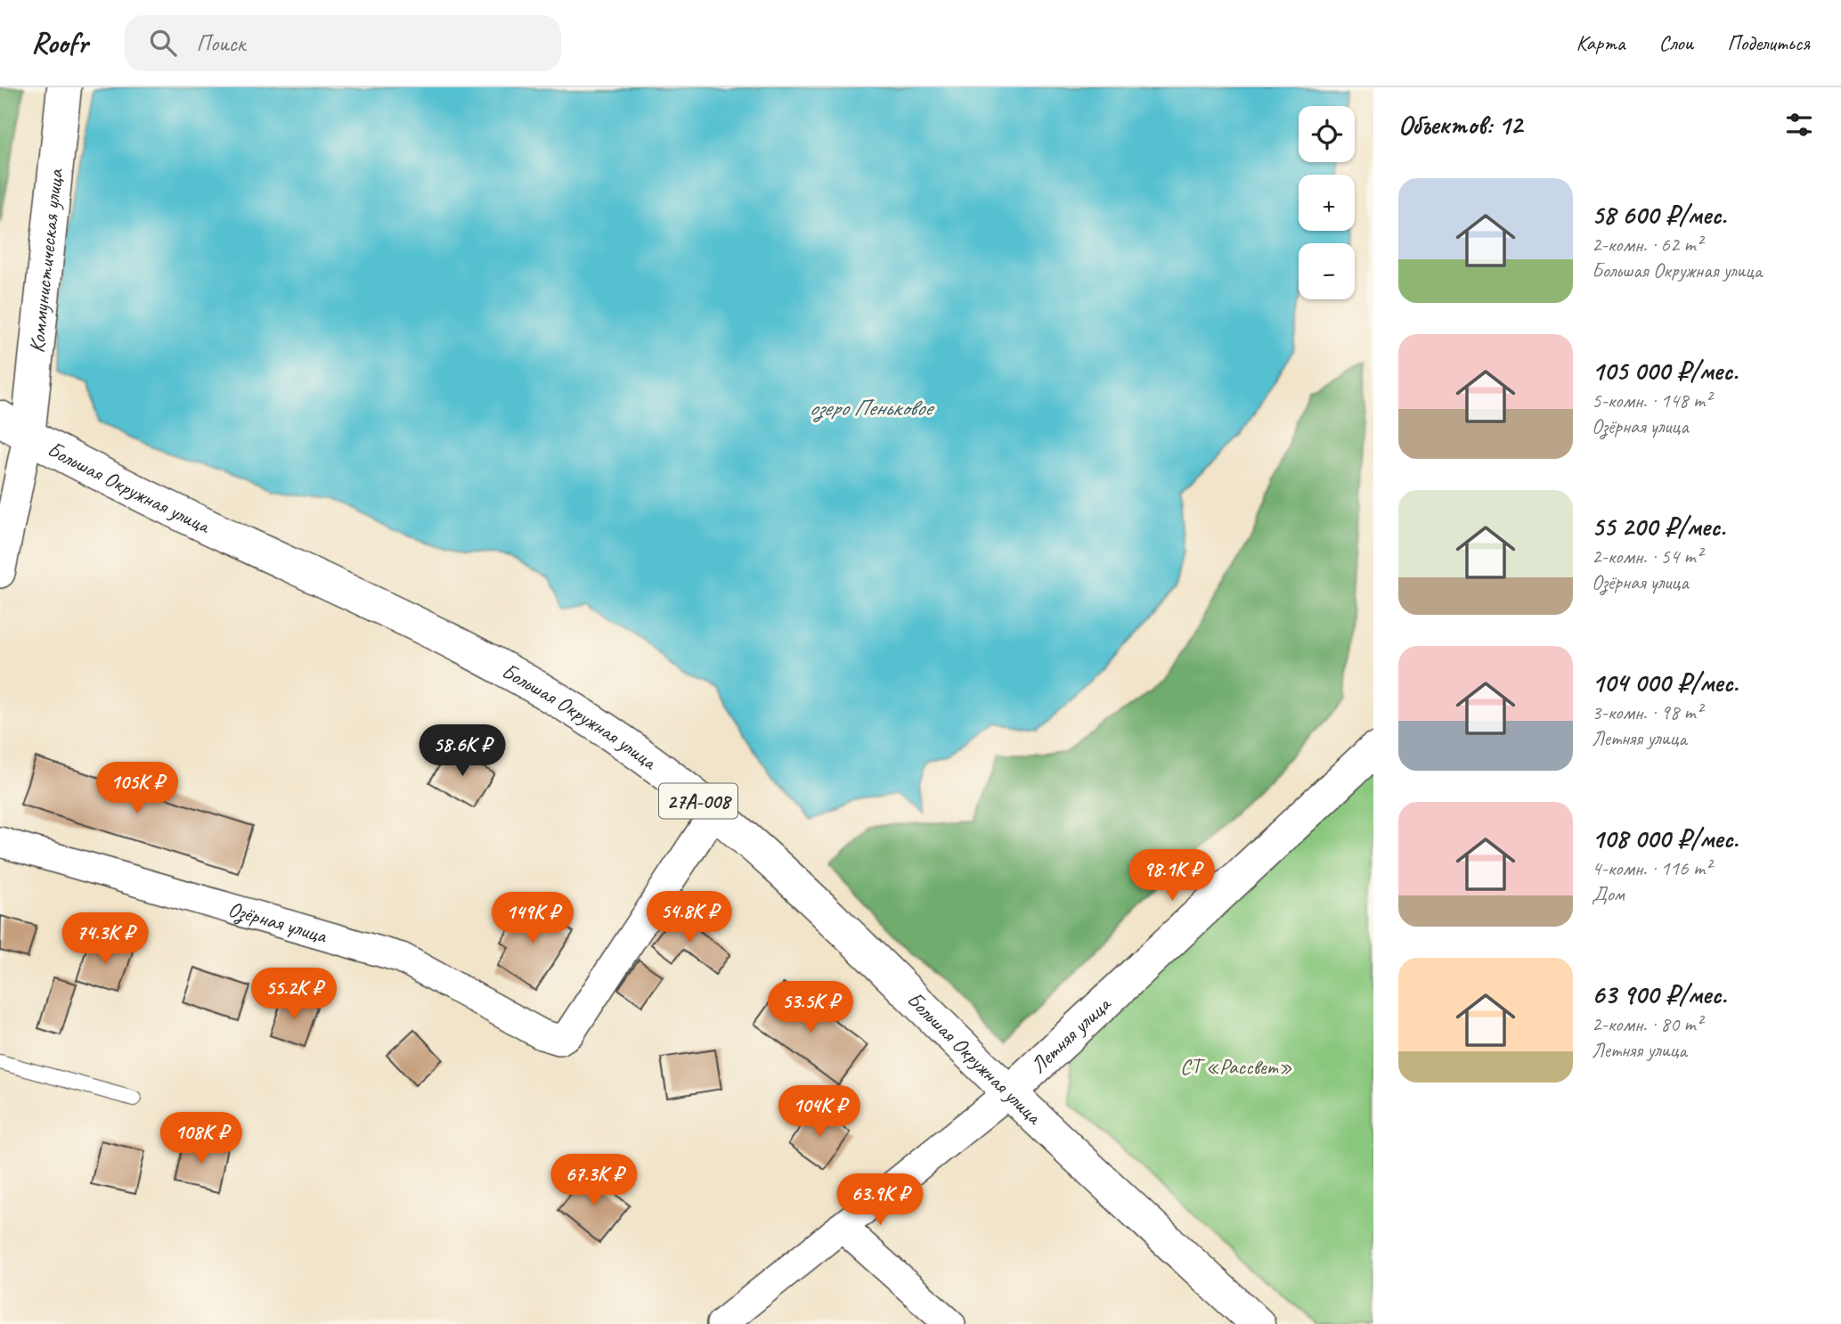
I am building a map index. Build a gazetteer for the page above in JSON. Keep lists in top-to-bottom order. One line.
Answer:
{"streets":{"main road":["Коммунистическая улица","Большая Окружная улица","27А-008","Летняя улица"],"street":["Озёрная улица"]},"crossings":[["Коммунистическая улица","Большая Окружная улица"],["Большая Окружная улица","Озёрная улица"],["Большая Окружная улица","Летняя улица"]],"water":["озеро Пеньковое"],"parks":["СТ «Рассвет»"],"page":{"header":"Roofr","search":"Поиск","nav":["Карта","Слои","Поделиться"],"heading":"Объектов: 12","map_buttons":["+","−"],"list":[{"name":"58 600 ₽/мес.","note":"2-комн. · 62 m² · Большая Окружная улица"},{"name":"105 000 ₽/мес.","note":"5-комн. · 148 m² · Озёрная улица"},{"name":"55 200 ₽/мес.","note":"2-комн. · 54 m² · Озёрная улица"},{"name":"104 000 ₽/мес.","note":"3-комн. · 98 m² · Летняя улица"},{"name":"108 000 ₽/мес.","note":"4-комн. · 116 m² · Дом"},{"name":"63 900 ₽/мес.","note":"2-комн. · 80 m² · Летняя улица"}],"price":["58.6K ₽","105K ₽","98.1K ₽","54.8K ₽","149K ₽","74.3K ₽","55.2K ₽","53.5K ₽","104K ₽","108K ₽","67.3K ₽","63.9K ₽"]}}
